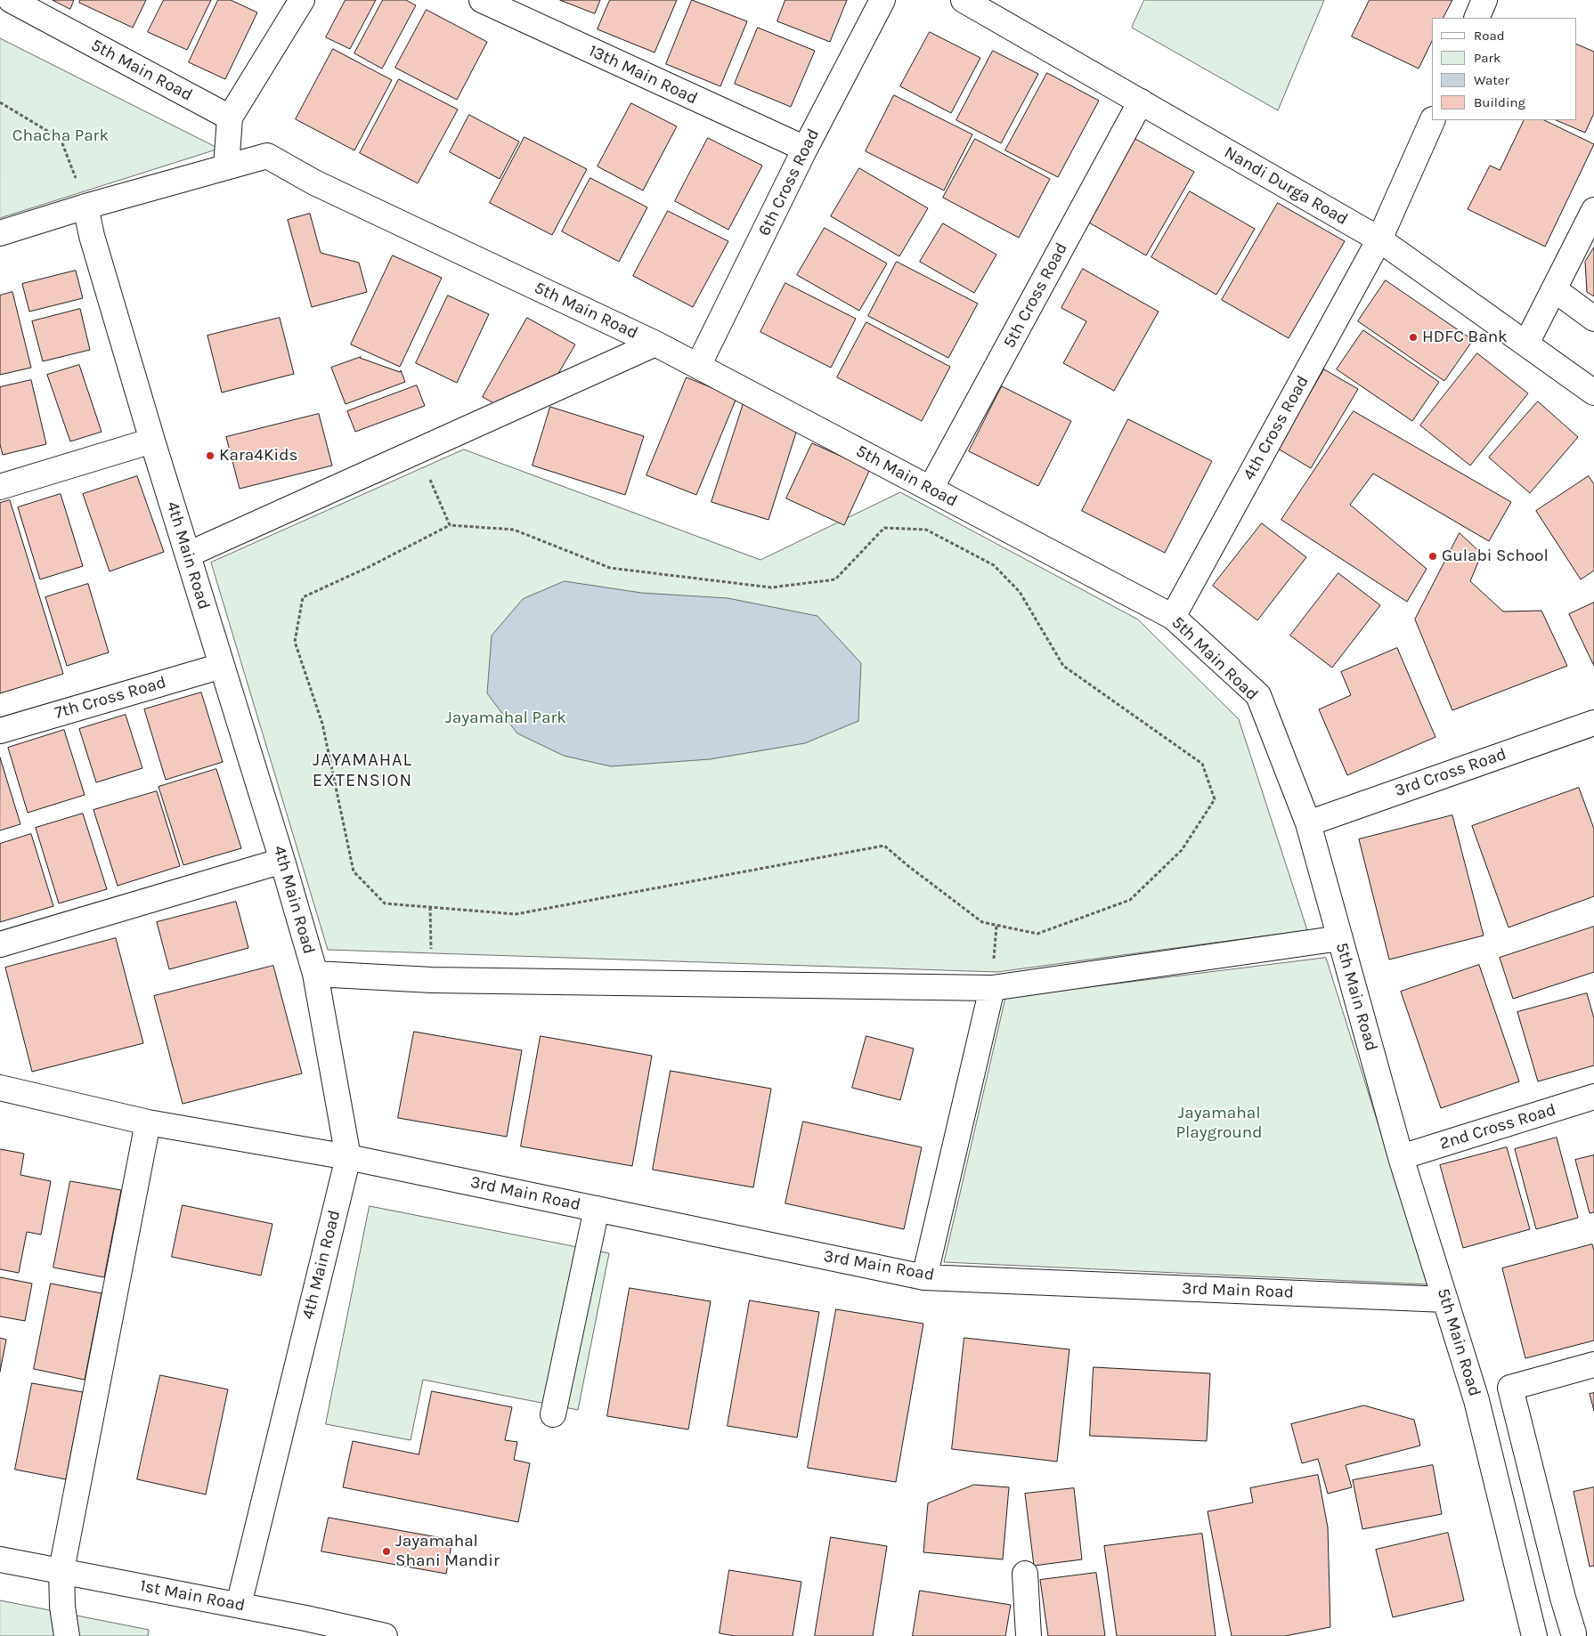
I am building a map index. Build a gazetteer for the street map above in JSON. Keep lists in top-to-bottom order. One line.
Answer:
{"streets":{"street":["5th Main Road","13th Main Road","6th Cross Road","Nandi Durga Road","5th Cross Road","4th Cross Road","4th Main Road","7th Cross Road","3rd Cross Road","2nd Cross Road","3rd Main Road","1st Main Road"]},"crossings":[["5th Main Road","6th Cross Road"],["5th Main Road","5th Cross Road"],["5th Main Road","4th Cross Road"],["5th Main Road","4th Main Road"],["5th Main Road","3rd Cross Road"],["5th Main Road","2nd Cross Road"],["5th Main Road","3rd Main Road"],["13th Main Road","6th Cross Road"],["Nandi Durga Road","5th Cross Road"],["Nandi Durga Road","4th Cross Road"],["4th Main Road","7th Cross Road"],["4th Main Road","3rd Main Road"],["4th Main Road","1st Main Road"]],"districts":["JAYAMAHAL EXTENSION"],"parks":["Chacha Park","Jayamahal Park","Jayamahal Playground"],"places":["HDFC Bank","Kara4Kids","Gulabi School","Jayamahal Shani Mandir"],"legend":["Road","Park","Water","Building"]}
